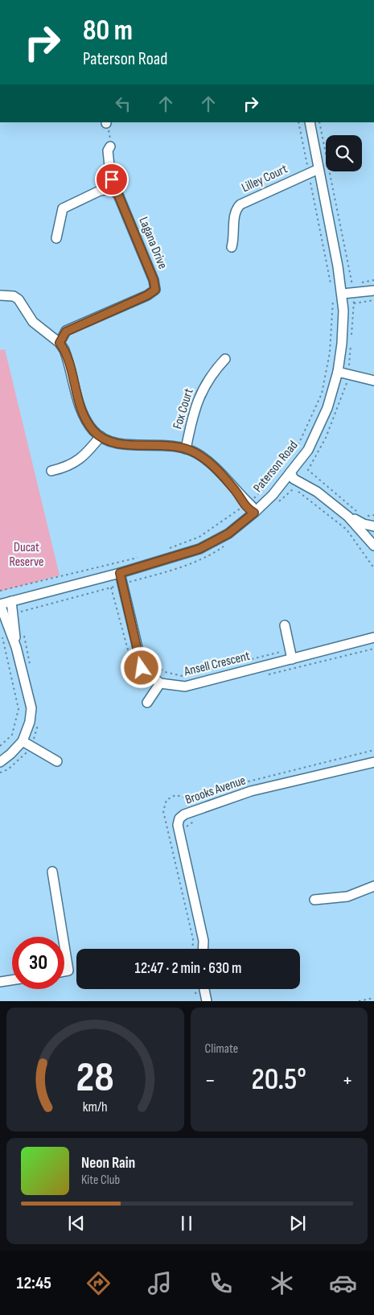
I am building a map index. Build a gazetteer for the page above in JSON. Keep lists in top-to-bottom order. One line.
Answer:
{"streets":{"street":["Lilley Court","Lagana Drive","Fox Court","Paterson Road","Ansell Crescent","Brooks Avenue"]},"crossings":[["Lilley Court","Paterson Road"]],"parks":["Ducat Reserve"],"page":{"turn":["80 m","Paterson Road"],"limit":"30","trip":"12:47 · 2 min · 630 m","tile":"Climate","heat":["−","20.5°","+"],"song":["Neon Rain","Kite Club"],"tabs":"12:45","gauge":["28","km/h"]}}
